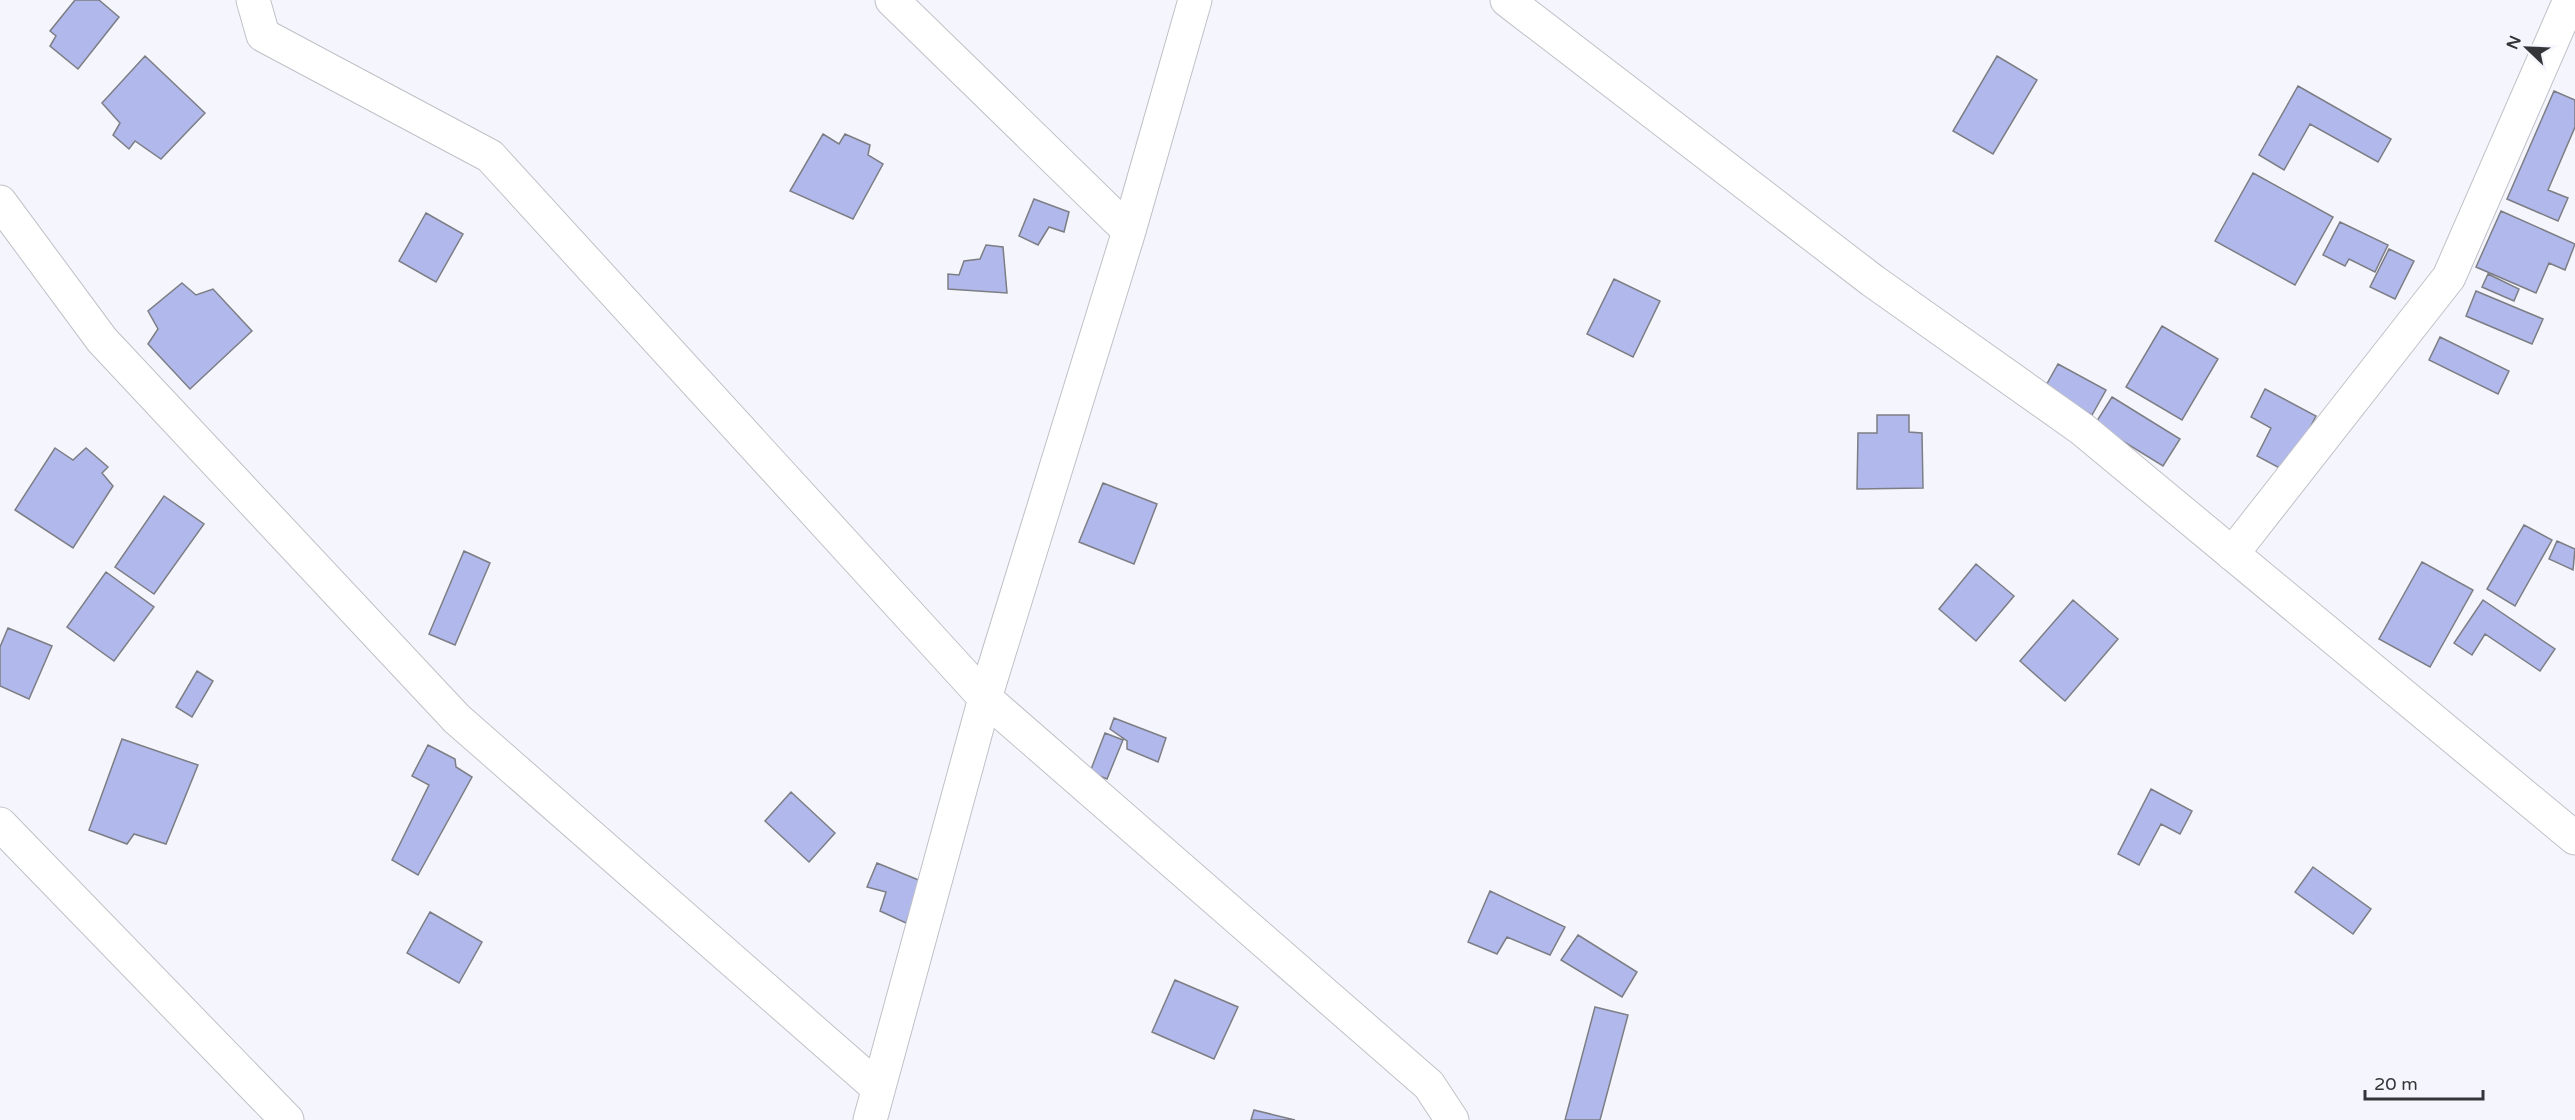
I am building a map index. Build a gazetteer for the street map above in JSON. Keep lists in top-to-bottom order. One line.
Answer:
{"scale_bar":"20 m","north":"top left"}
